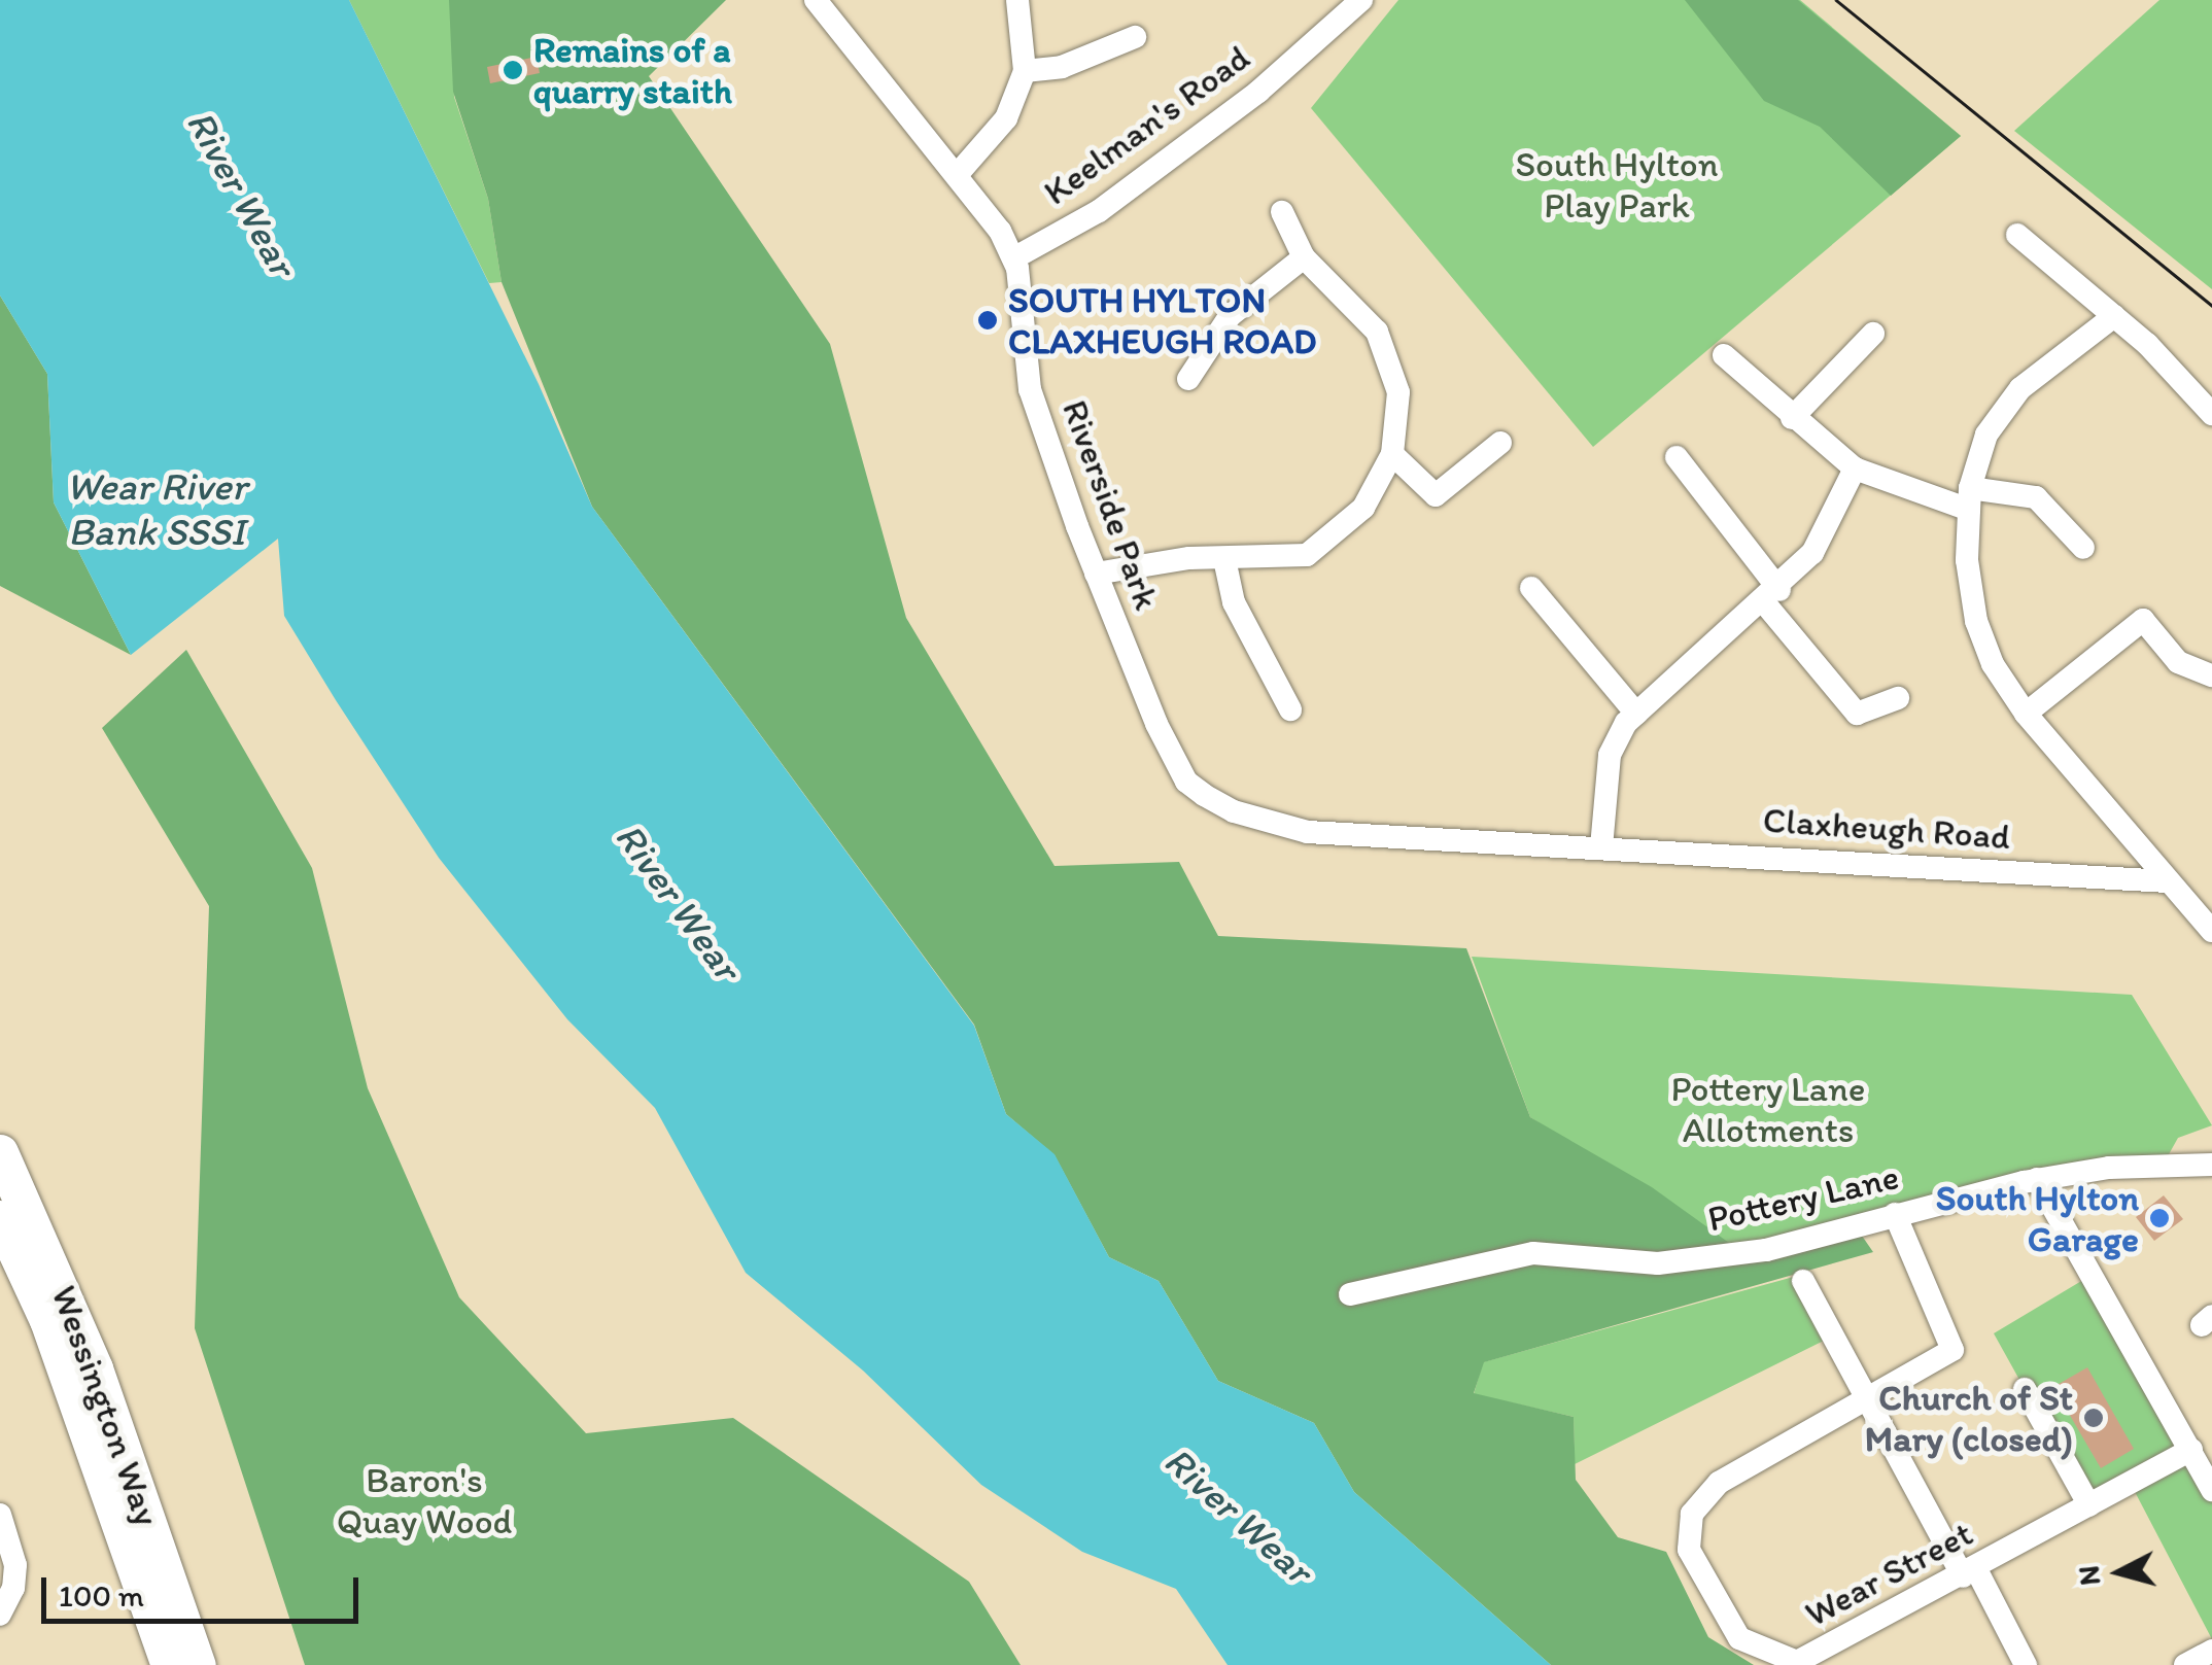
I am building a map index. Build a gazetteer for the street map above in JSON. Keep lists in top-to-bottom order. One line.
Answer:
{"streets":{"highway":["Wessington Way"],"street":["Keelman's Road","Riverside Park","Claxheugh Road","Pottery Lane","Wear Street"]},"crossings":[["Keelman's Road","Riverside Park"],["Riverside Park","Claxheugh Road"],["Pottery Lane","Wear Street"]],"water":["River Wear","Wear River Bank SSSI"],"parks":["South Hylton Play Park","Pottery Lane Allotments","Baron's Quay Wood"],"places":["Remains of a quarry staith","SOUTH HYLTON CLAXHEUGH ROAD","South Hylton Garage","Church of St Mary (closed)"],"scale_bar":"100 m","north":"left"}
